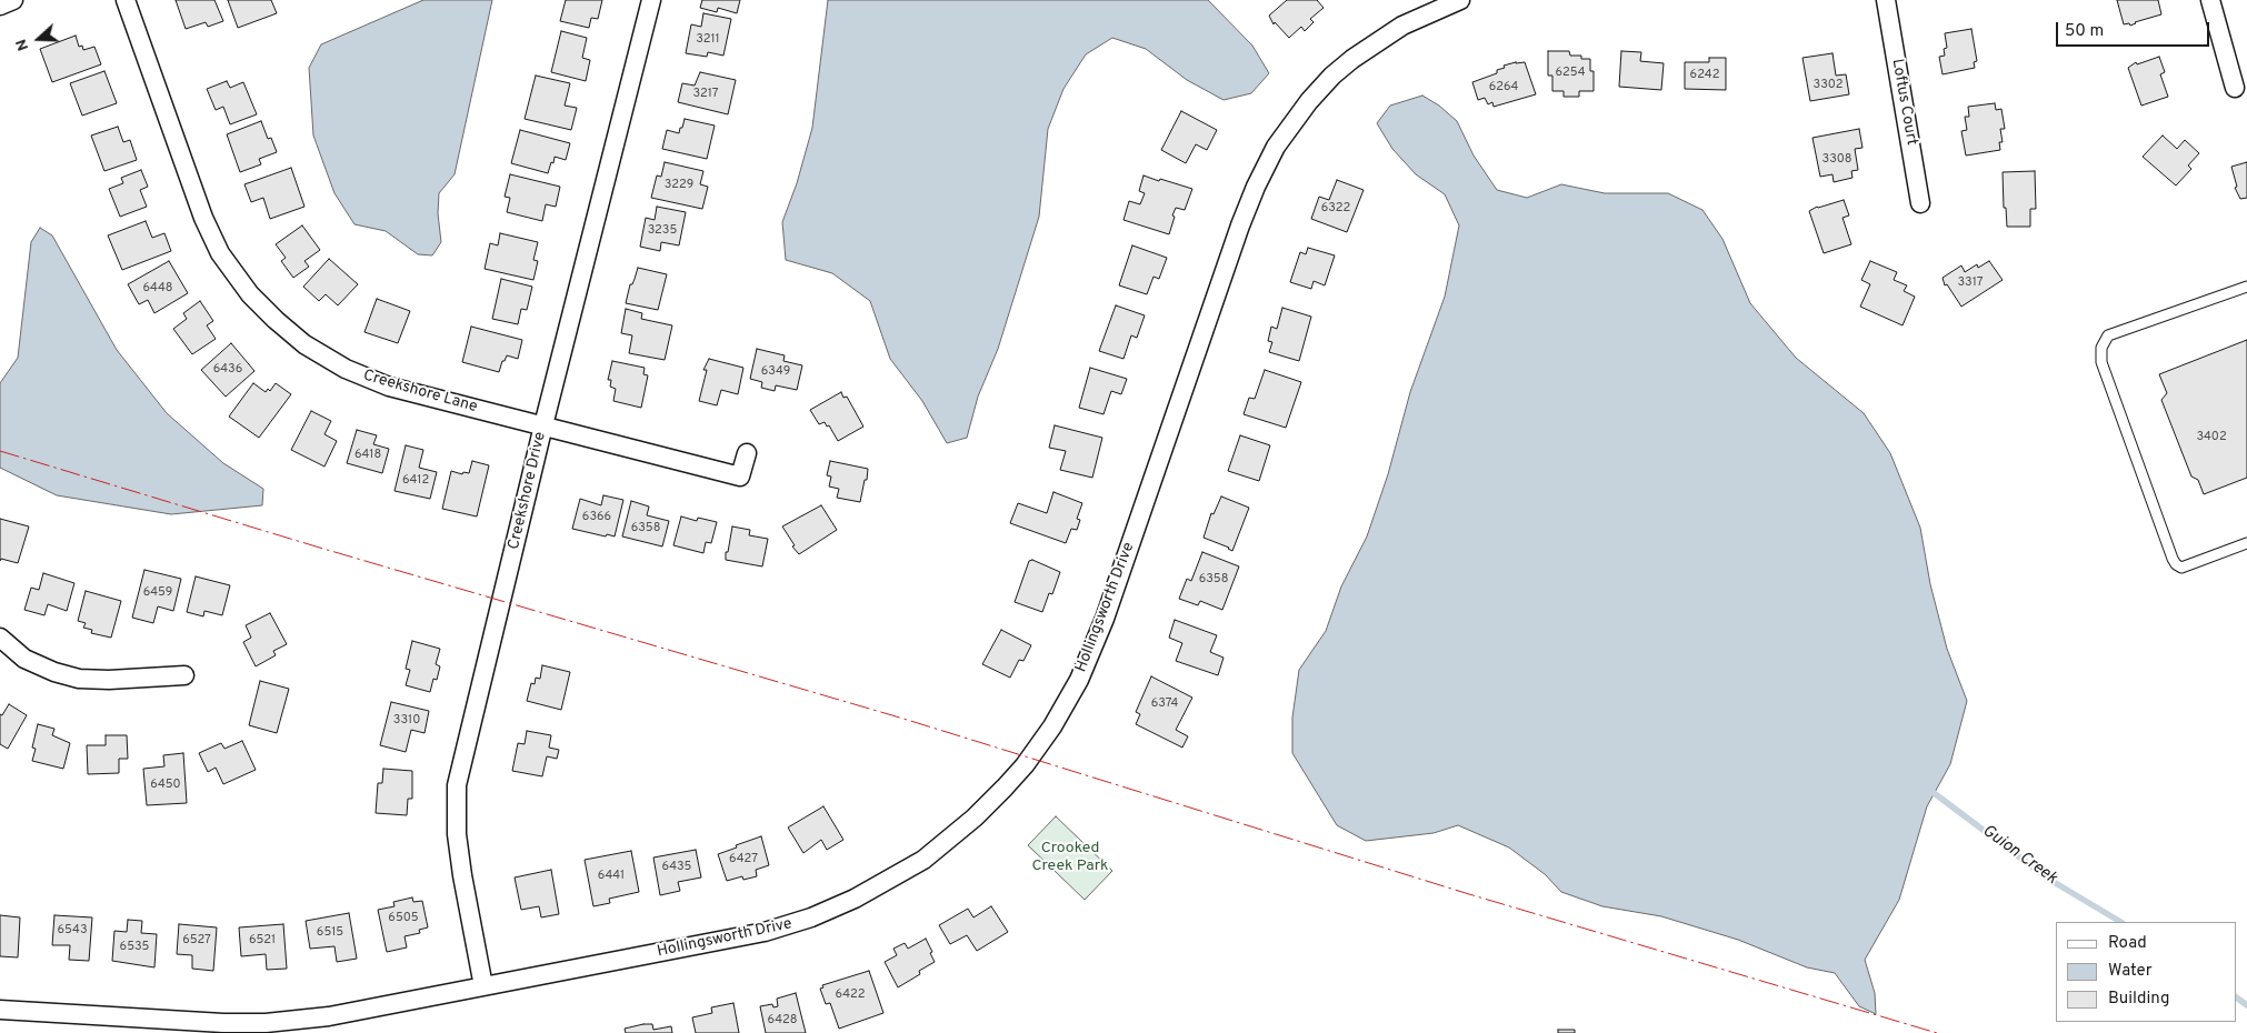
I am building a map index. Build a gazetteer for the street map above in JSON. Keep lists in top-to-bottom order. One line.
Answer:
{"streets":{"street":["Loftus Court","Creekshore Lane","Creekshore Drive","Hollingsworth Drive"]},"crossings":[["Creekshore Lane","Creekshore Drive"],["Creekshore Drive","Hollingsworth Drive"]],"water":["Guion Creek"],"parks":["Crooked Creek Park"],"house_numbers":["3211","6254","6242","3302","6264","3217","3308","3229","6322","3235","3317","6448","6436","6349","3402","6418","6412","6366","6358","6358","6459","6374","3310","6450","6427","6435","6441","6505","6543","6515","6527","6521","6535","6422","6428"],"legend":["Road","Water","Building"],"scale_bar":"50 m","north":"left"}
